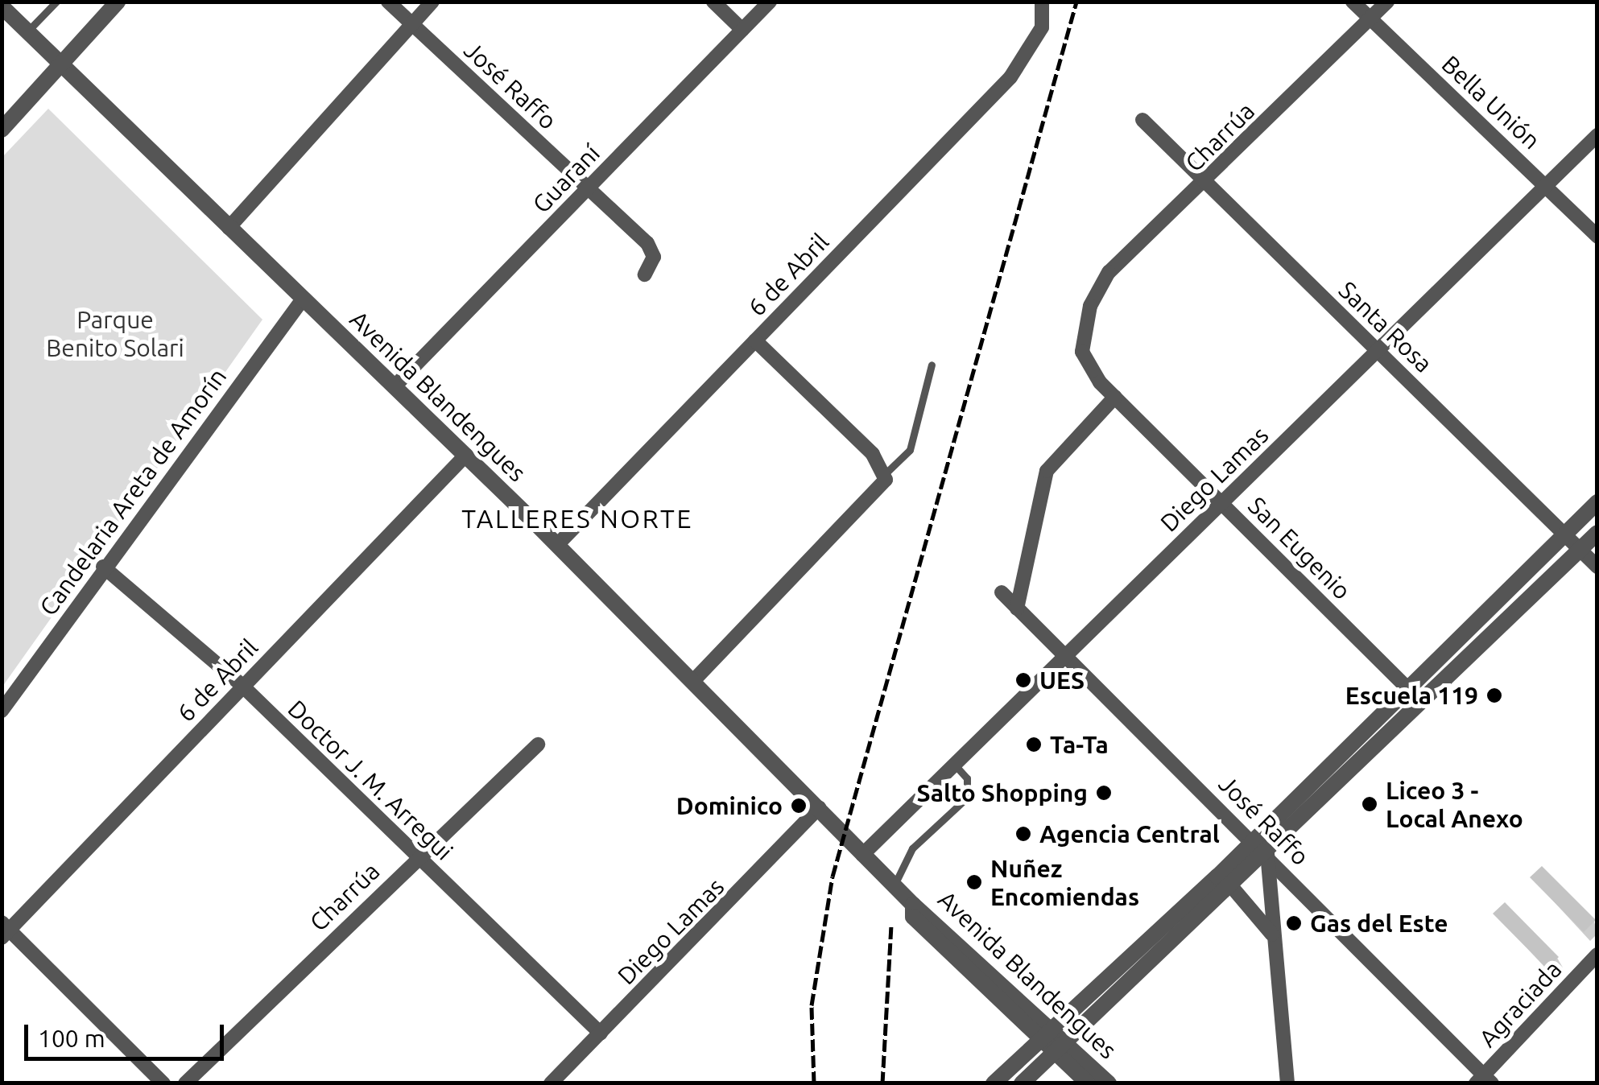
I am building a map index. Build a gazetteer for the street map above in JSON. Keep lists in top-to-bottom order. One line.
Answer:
{"streets":{"street":["José Raffo","Bella Unión","Charrúa","Guaraní","6 de Abril","Santa Rosa","Avenida Blandengues","Diego Lamas","Candelaria Areta de Amorín","San Eugenio","Doctor J. M. Arregui","Agraciada"]},"crossings":[["José Raffo","Guaraní"],["José Raffo","Diego Lamas"],["José Raffo","Agraciada"],["Bella Unión","Charrúa"],["Bella Unión","Diego Lamas"],["Charrúa","Santa Rosa"],["Charrúa","San Eugenio"],["Charrúa","Doctor J. M. Arregui"],["Guaraní","Avenida Blandengues"],["6 de Abril","Avenida Blandengues"],["6 de Abril","Doctor J. M. Arregui"],["Santa Rosa","Diego Lamas"],["Avenida Blandengues","Diego Lamas"],["Avenida Blandengues","Candelaria Areta de Amorín"],["Diego Lamas","San Eugenio"],["Diego Lamas","Doctor J. M. Arregui"],["Candelaria Areta de Amorín","Doctor J. M. Arregui"]],"districts":["TALLERES NORTE"],"parks":["Parque Benito Solari"],"places":["UES","Escuela 119","Ta-Ta","Salto Shopping","Liceo 3 - Local Anexo","Dominico","Agencia Central","Nuñez Encomiendas","Gas del Este"],"scale_bar":"100 m"}
